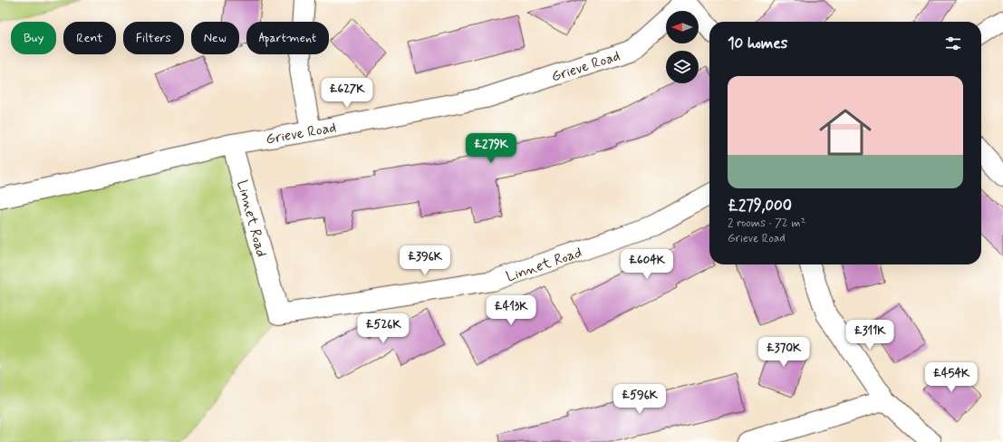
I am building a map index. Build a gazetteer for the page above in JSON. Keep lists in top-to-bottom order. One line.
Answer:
{"streets":{"street":["Grieve Road","Linnet Road"]},"crossings":[["Grieve Road","Linnet Road"]],"north":"left","page":{"chip":["Buy","Rent","Filters","New","Apartment"],"heading":"10 homes","list":[{"name":"£279,000","note":"2 rooms · 72 m² · Grieve Road"}],"price":["£627K","£279K","£396K","£604K","£413K","£526K","£311K","£370K","£454K","£596K"]}}
